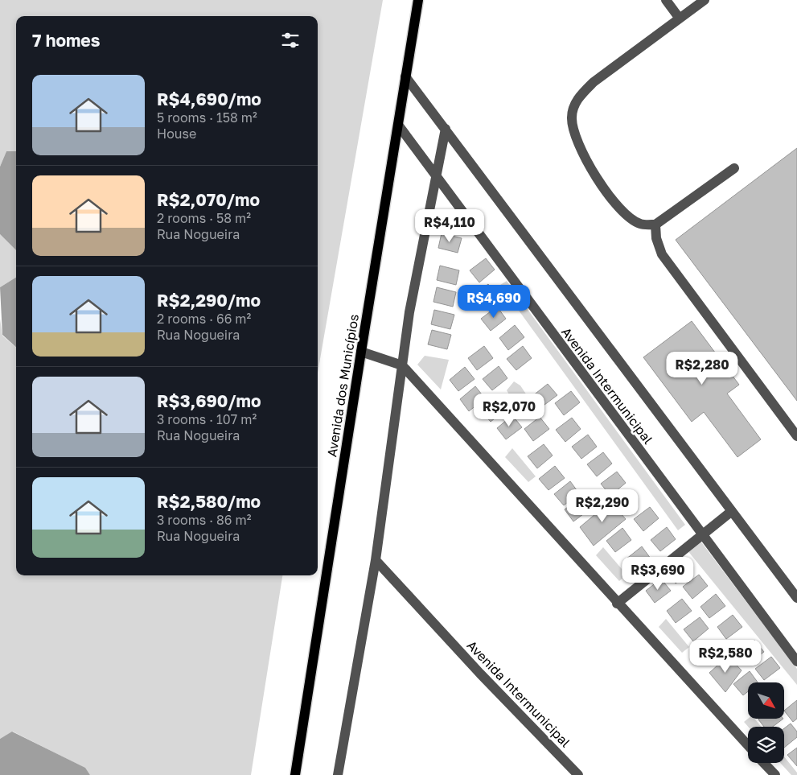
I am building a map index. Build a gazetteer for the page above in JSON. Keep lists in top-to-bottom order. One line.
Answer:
{"streets":{"main road":["Avenida dos Municípios"],"street":["Avenida Intermunicipal"]},"crossings":[["Avenida dos Municípios","Avenida Intermunicipal"]],"north":"bottom right","page":{"heading":"7 homes","list":[{"name":"R$4,690/mo","note":"5 rooms · 158 m² · House"},{"name":"R$2,070/mo","note":"2 rooms · 58 m² · Rua Nogueira"},{"name":"R$2,290/mo","note":"2 rooms · 66 m² · Rua Nogueira"},{"name":"R$3,690/mo","note":"3 rooms · 107 m² · Rua Nogueira"},{"name":"R$2,580/mo","note":"3 rooms · 86 m² · Rua Nogueira"}],"price":["R$4,110","R$4,690","R$2,280","R$2,070","R$2,290","R$3,690","R$2,580"]}}
